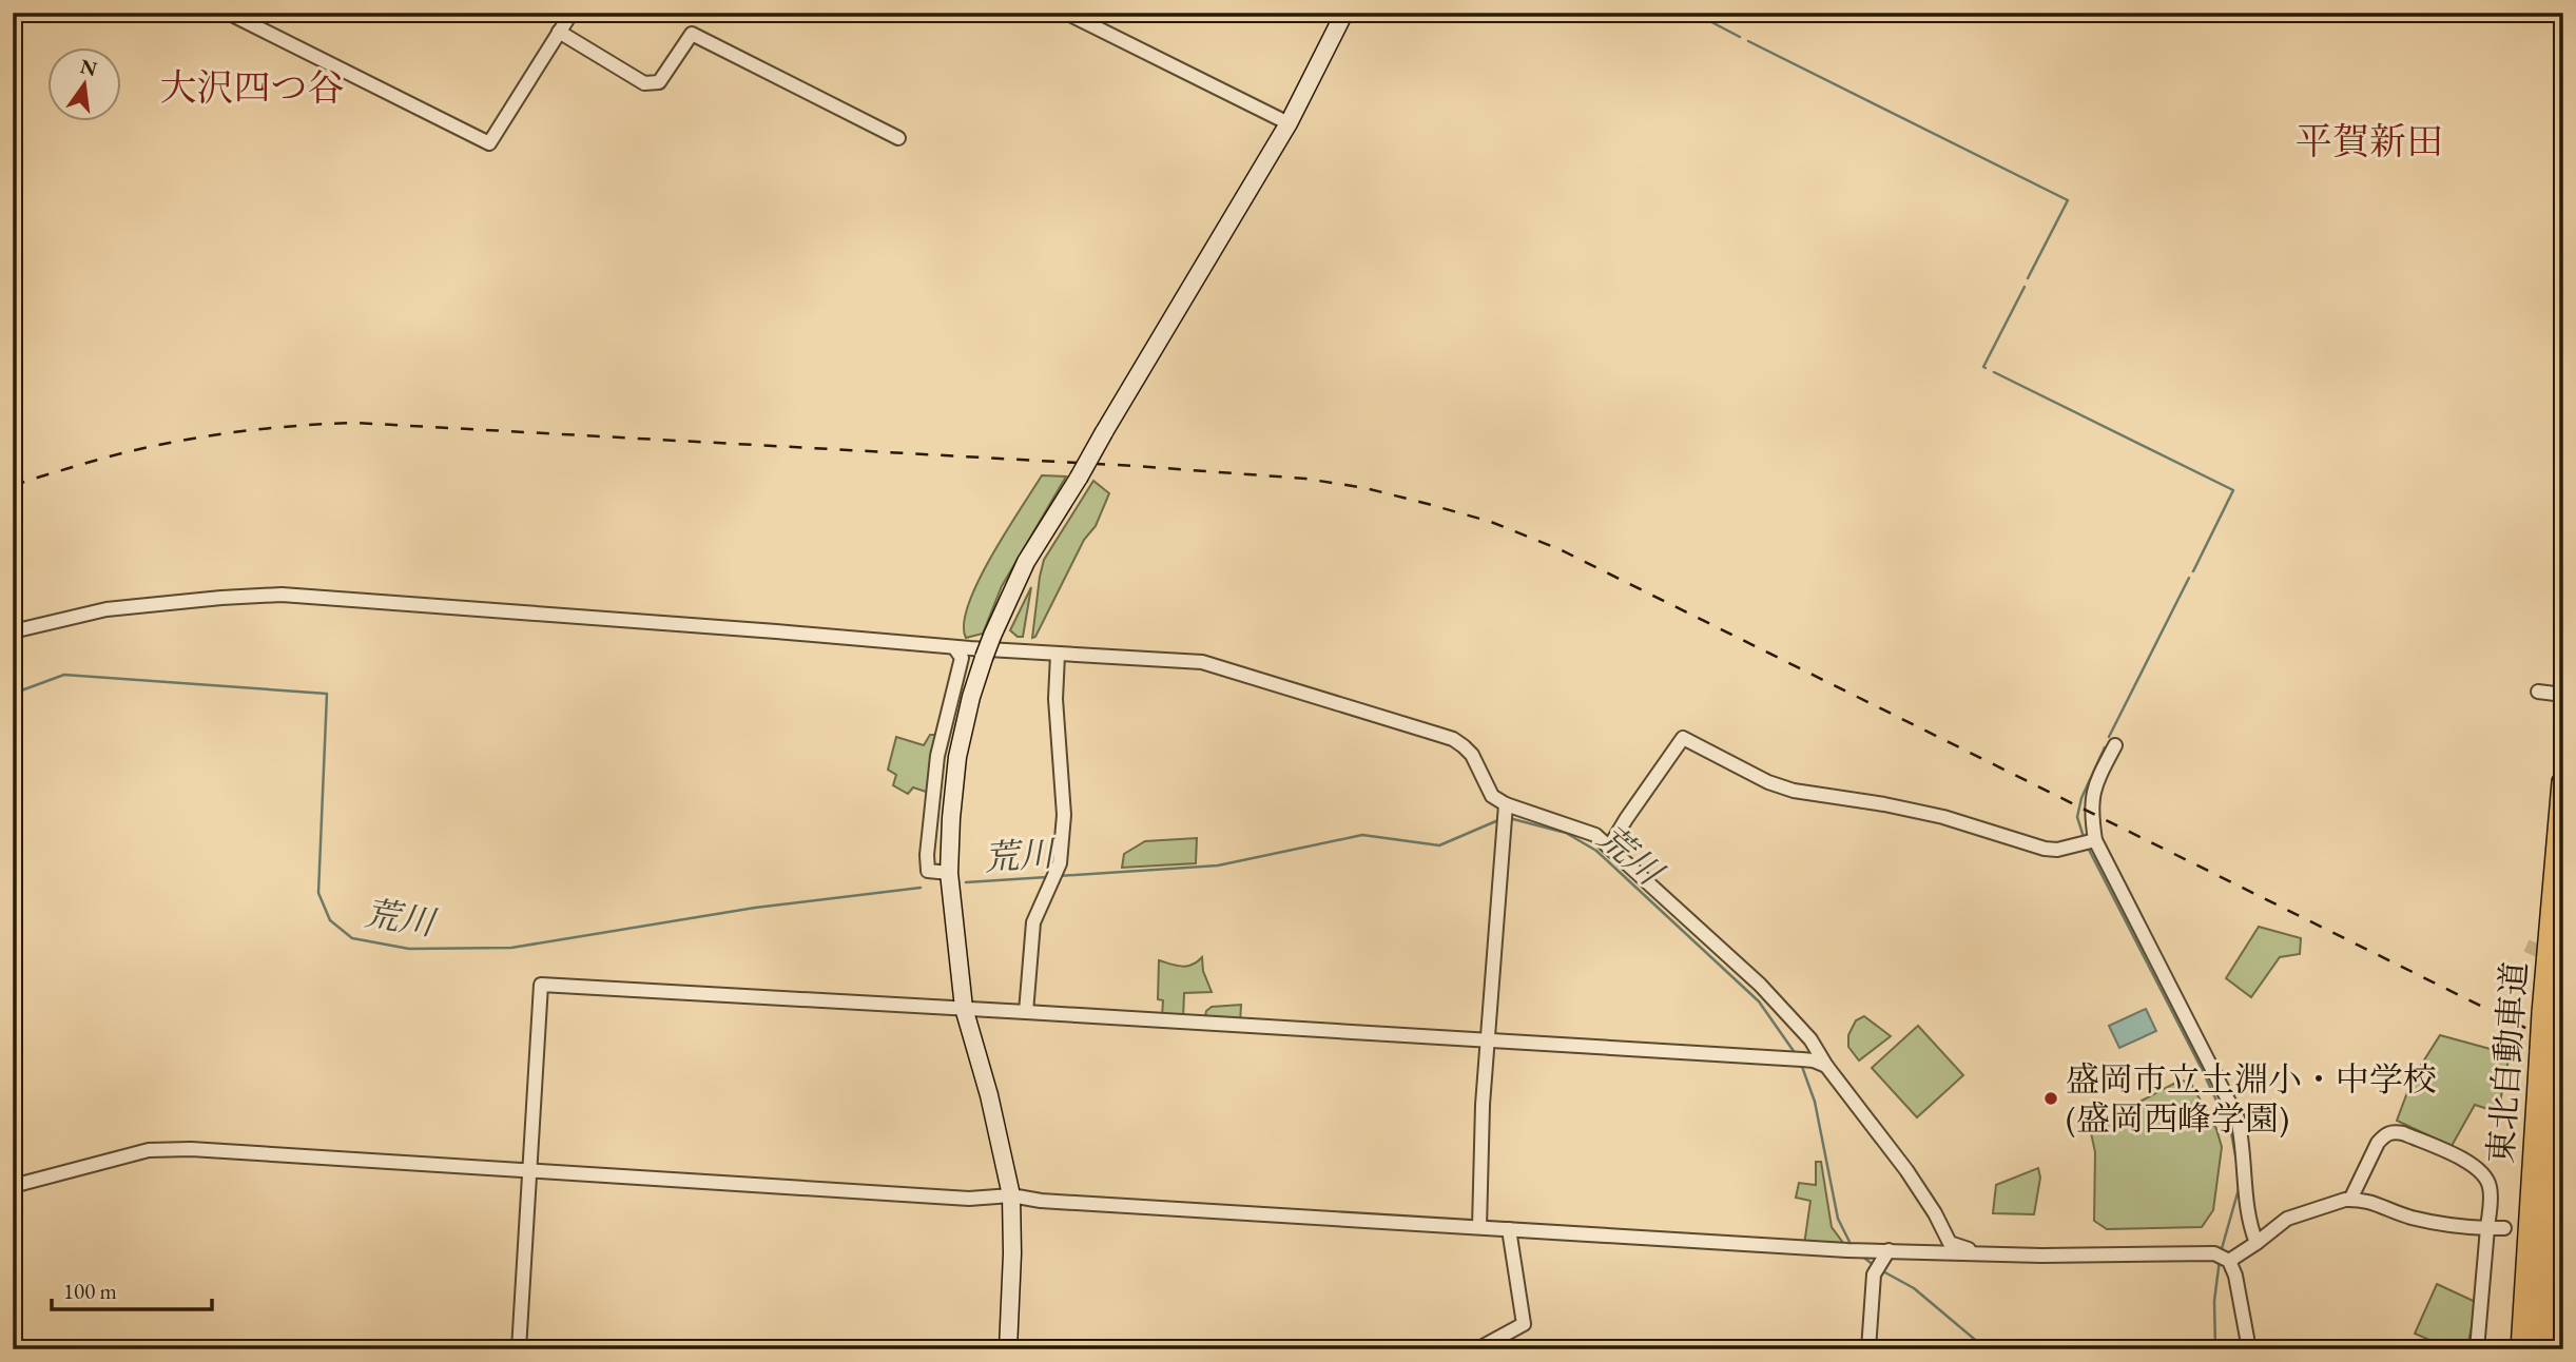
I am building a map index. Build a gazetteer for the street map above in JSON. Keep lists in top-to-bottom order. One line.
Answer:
{"streets":{"highway":["東北自動車道"]},"districts":["大沢四つ谷","平賀新田"],"water":["荒川"],"places":["盛岡市立土淵小・中学校 (盛岡西峰学園)"],"scale_bar":"100 m","north":"top"}
